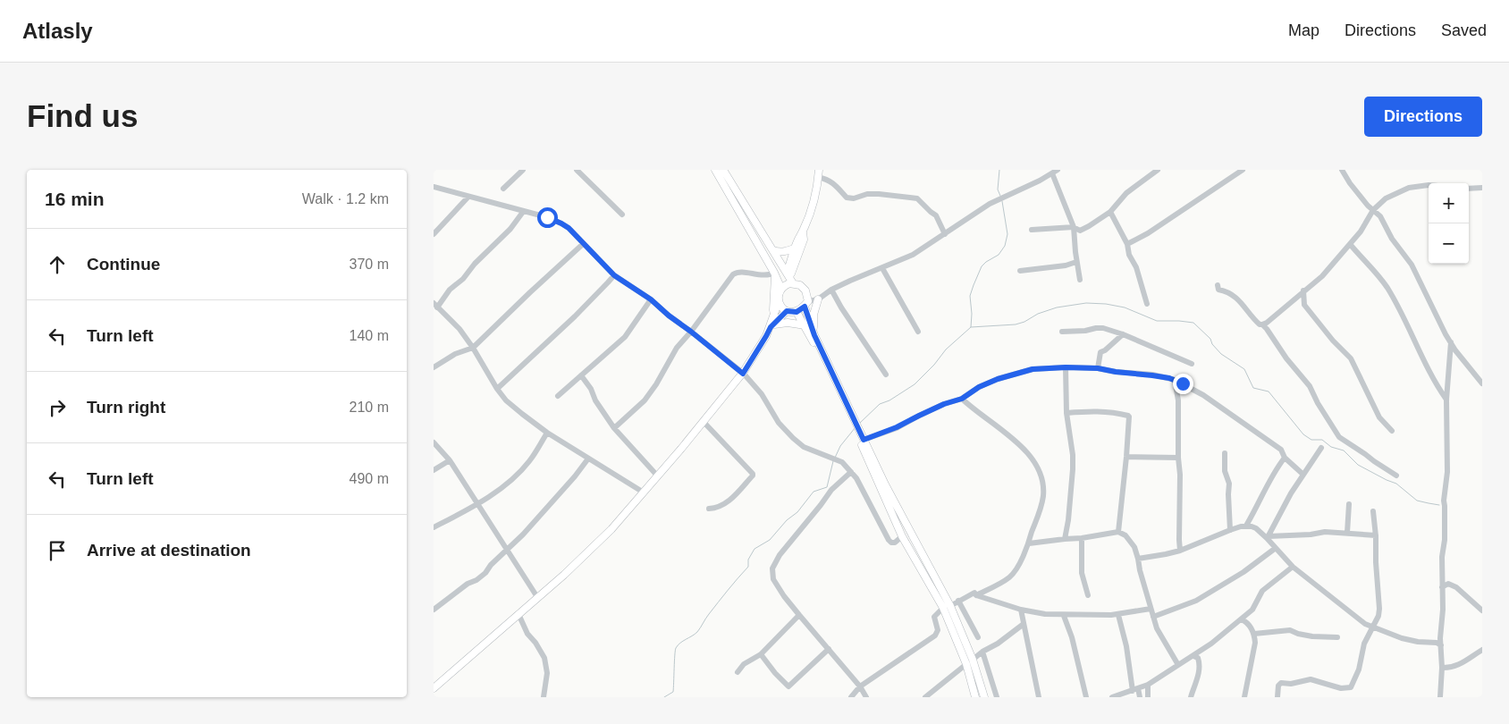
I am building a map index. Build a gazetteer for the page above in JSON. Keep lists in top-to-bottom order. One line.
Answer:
{"page":{"header":"Atlasly","nav":["Map","Directions","Saved"],"buttons":"Directions","title":"Find us","heading":["16 min","Walk · 1.2 km"],"map_buttons":["+","−"],"list":[["Continue","370 m"],["Turn left","140 m"],["Turn right","210 m"],["Turn left","490 m"],"Arrive at destination"]}}
